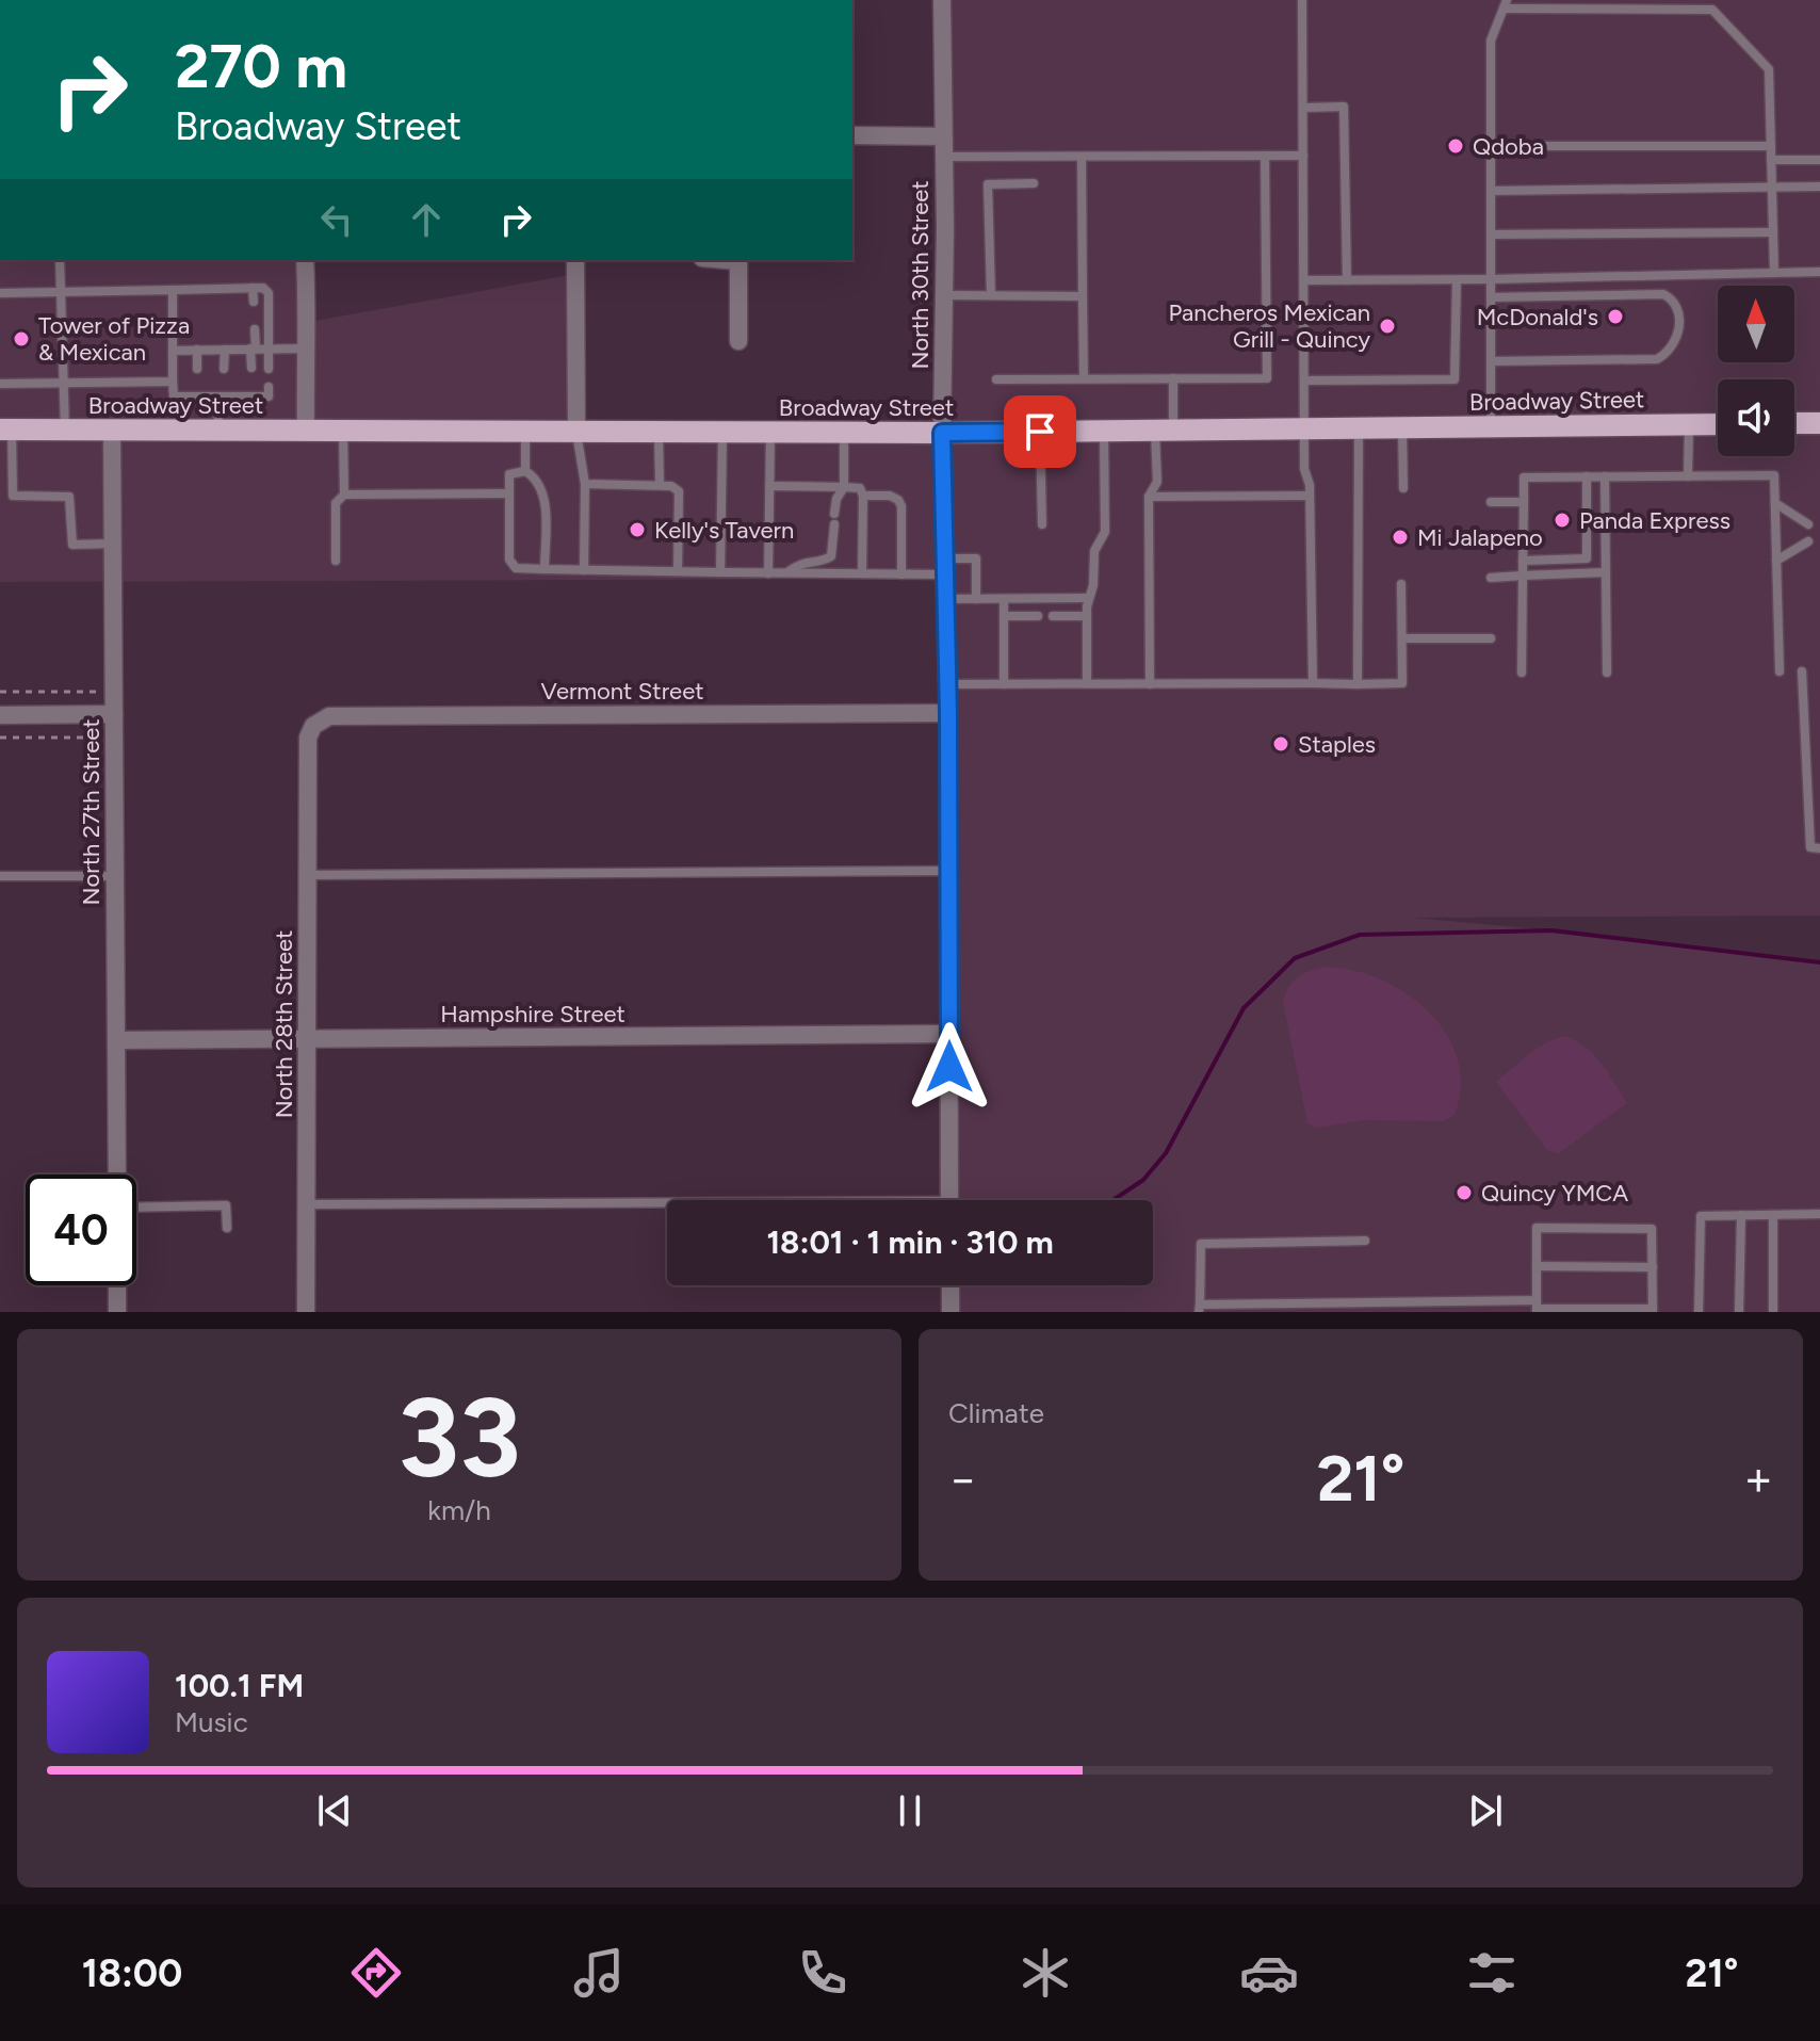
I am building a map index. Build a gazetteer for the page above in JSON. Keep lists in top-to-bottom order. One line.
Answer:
{"streets":{"main road":["Broadway Street"],"street":["North 30th Street","Vermont Street","North 27th Street","Hampshire Street","North 28th Street"]},"crossings":[["North 30th Street","Broadway Street"],["North 30th Street","Vermont Street"],["North 30th Street","Hampshire Street"],["Broadway Street","North 27th Street"],["Vermont Street","North 28th Street"],["North 27th Street","Hampshire Street"],["Hampshire Street","North 28th Street"]],"places":["Qdoba","McDonald's","Pancheros Mexican Grill - Quincy","Tower of Pizza & Mexican","Panda Express","Kelly's Tavern","Mi Jalapeno","Staples","Quincy YMCA"],"north":"top","page":{"turn":["270 m","Broadway Street"],"limit":"40","trip":"18:01 · 1 min · 310 m","tile":[["33","km/h"],"Climate"],"heat":["−","21°","+"],"song":["100.1 FM","Music"],"tabs":["18:00","21°"]}}
